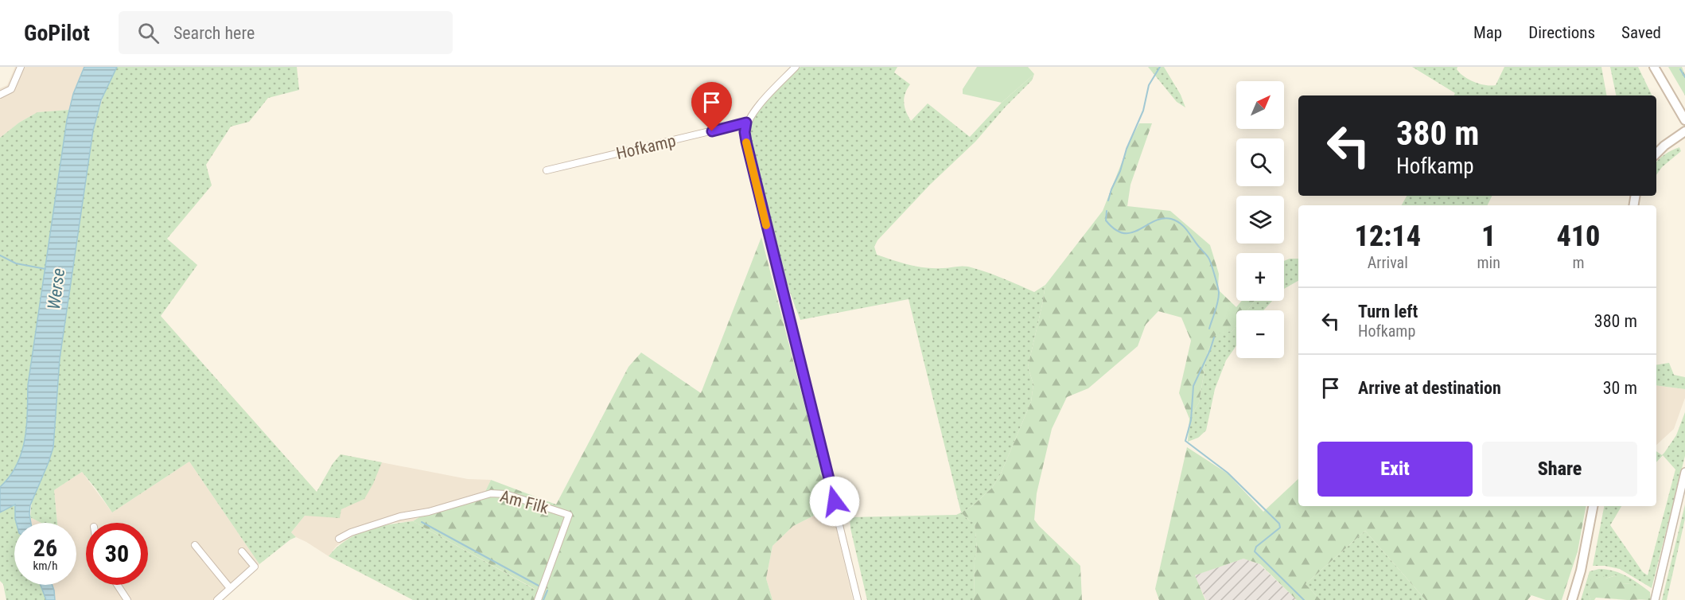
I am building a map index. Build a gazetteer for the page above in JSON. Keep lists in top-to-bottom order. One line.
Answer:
{"streets":{"street":["Hofkamp","Am Filk"]},"water":["Werse"],"north":"top right","page":{"header":"GoPilot","search":"Search here","nav":["Map","Directions","Saved"],"map_buttons":["+","−"],"turn":["380 m","Hofkamp"],"eta":["12:14","Arrival","1","min","410","m"],"list":[{"name":"Turn left","note":"Hofkamp","value":"380 m"},{"name":"Arrive at destination","value":"30 m"}],"buttons":["Exit","Share"],"speed":"26 km/h","limit":"30"}}
